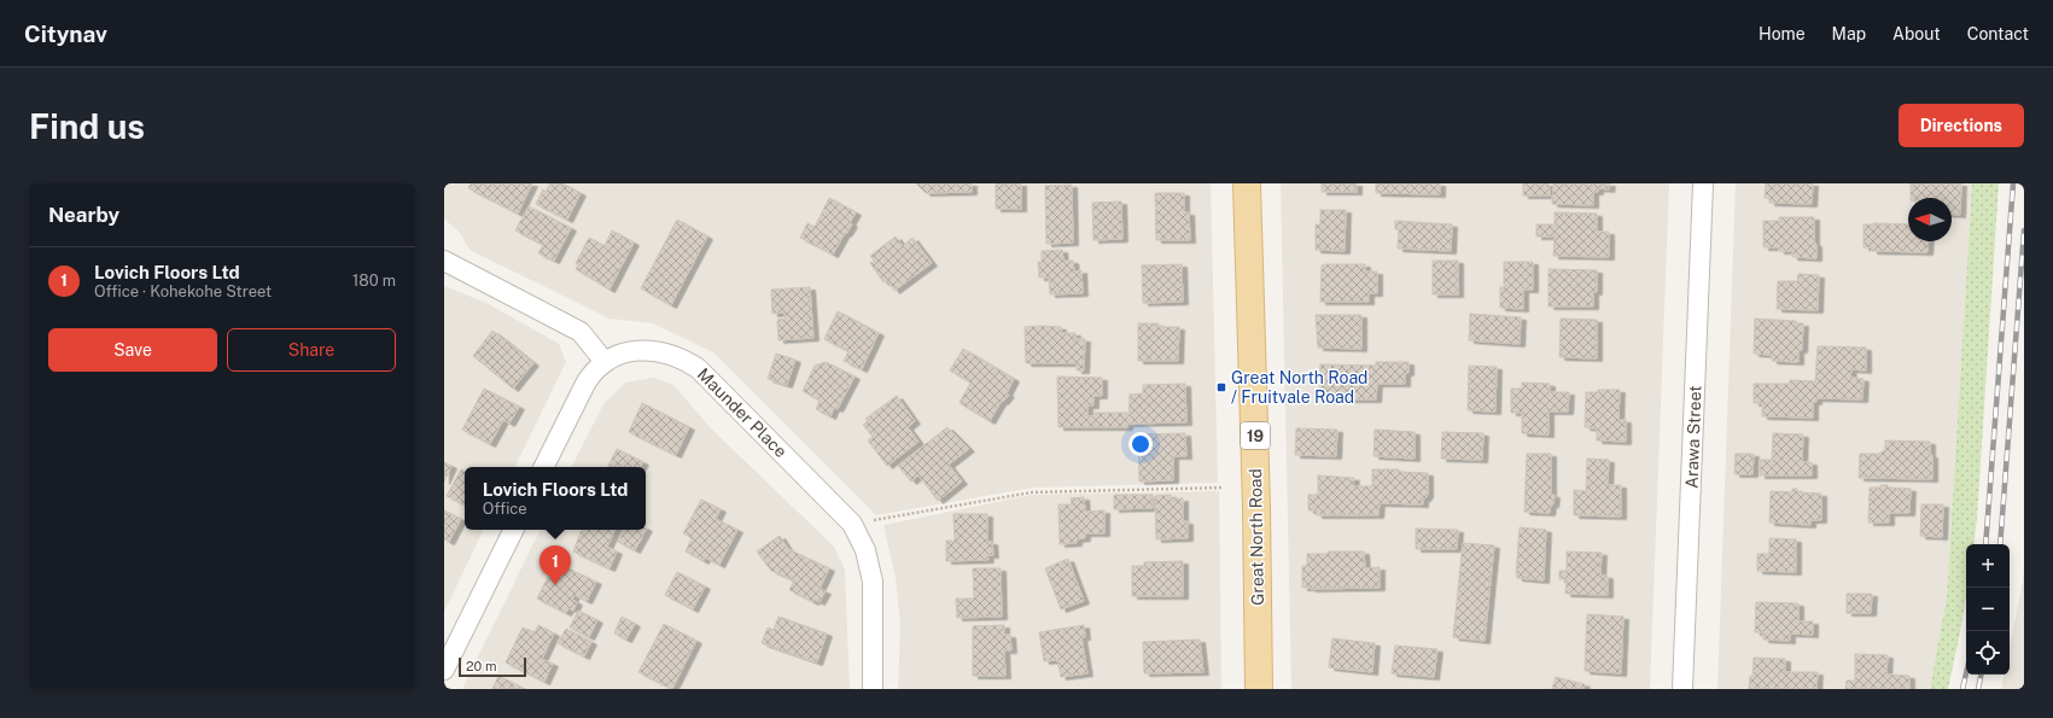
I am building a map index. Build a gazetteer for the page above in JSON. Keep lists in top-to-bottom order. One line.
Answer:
{"streets":{"main road":["19","Great North Road"],"street":["Maunder Place","Arawa Street"]},"places":{"transit":["Great North Road / Fruitvale Road"]},"scale_bar":"20 m","north":"left","page":{"header":"Citynav","nav":["Home","Map","About","Contact"],"buttons":["Directions",["Save","Share"]],"title":"Find us","heading":"Nearby","list":[{"mark":"1","name":"Lovich Floors Ltd","note":"Office · Kohekohe Street","value":"180 m"}],"popup":["Lovich Floors Ltd","Office"],"map_buttons":["+","−"],"pins":"1","scale":"20 m"}}
